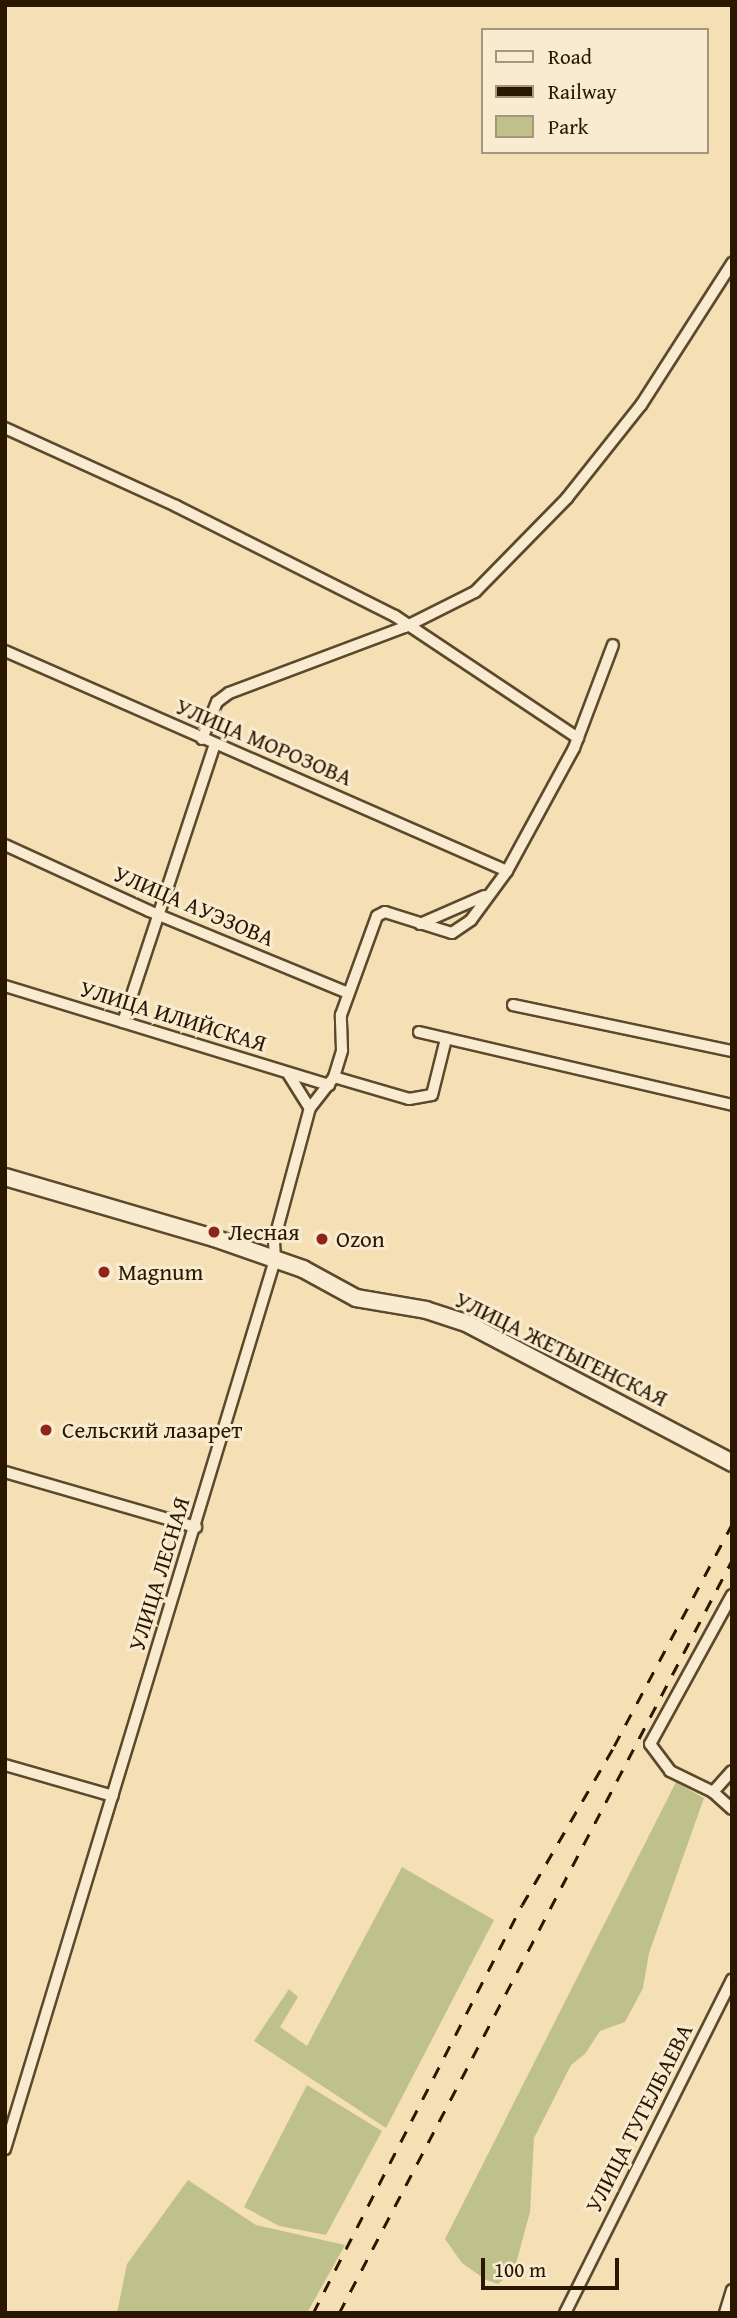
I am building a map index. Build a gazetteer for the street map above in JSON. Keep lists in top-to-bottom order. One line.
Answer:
{"streets":{"main road":["УЛИЦА ЖЕТЫГЕНСКАЯ"],"street":["УЛИЦА МОРОЗОВА","УЛИЦА АУЭЗОВА","УЛИЦА ИЛИЙСКАЯ","УЛИЦА ЛЕСНАЯ","УЛИЦА ТУГЕЛБАЕВА"]},"crossings":[["УЛИЦА АУЭЗОВА","УЛИЦА ЛЕСНАЯ"],["УЛИЦА ИЛИЙСКАЯ","УЛИЦА ЛЕСНАЯ"],["УЛИЦА ЖЕТЫГЕНСКАЯ","УЛИЦА ЛЕСНАЯ"]],"places":["Лесная","Ozon","Magnum","Сельский лазарет"],"legend":["Road","Railway","Park"],"scale_bar":"100 m"}
